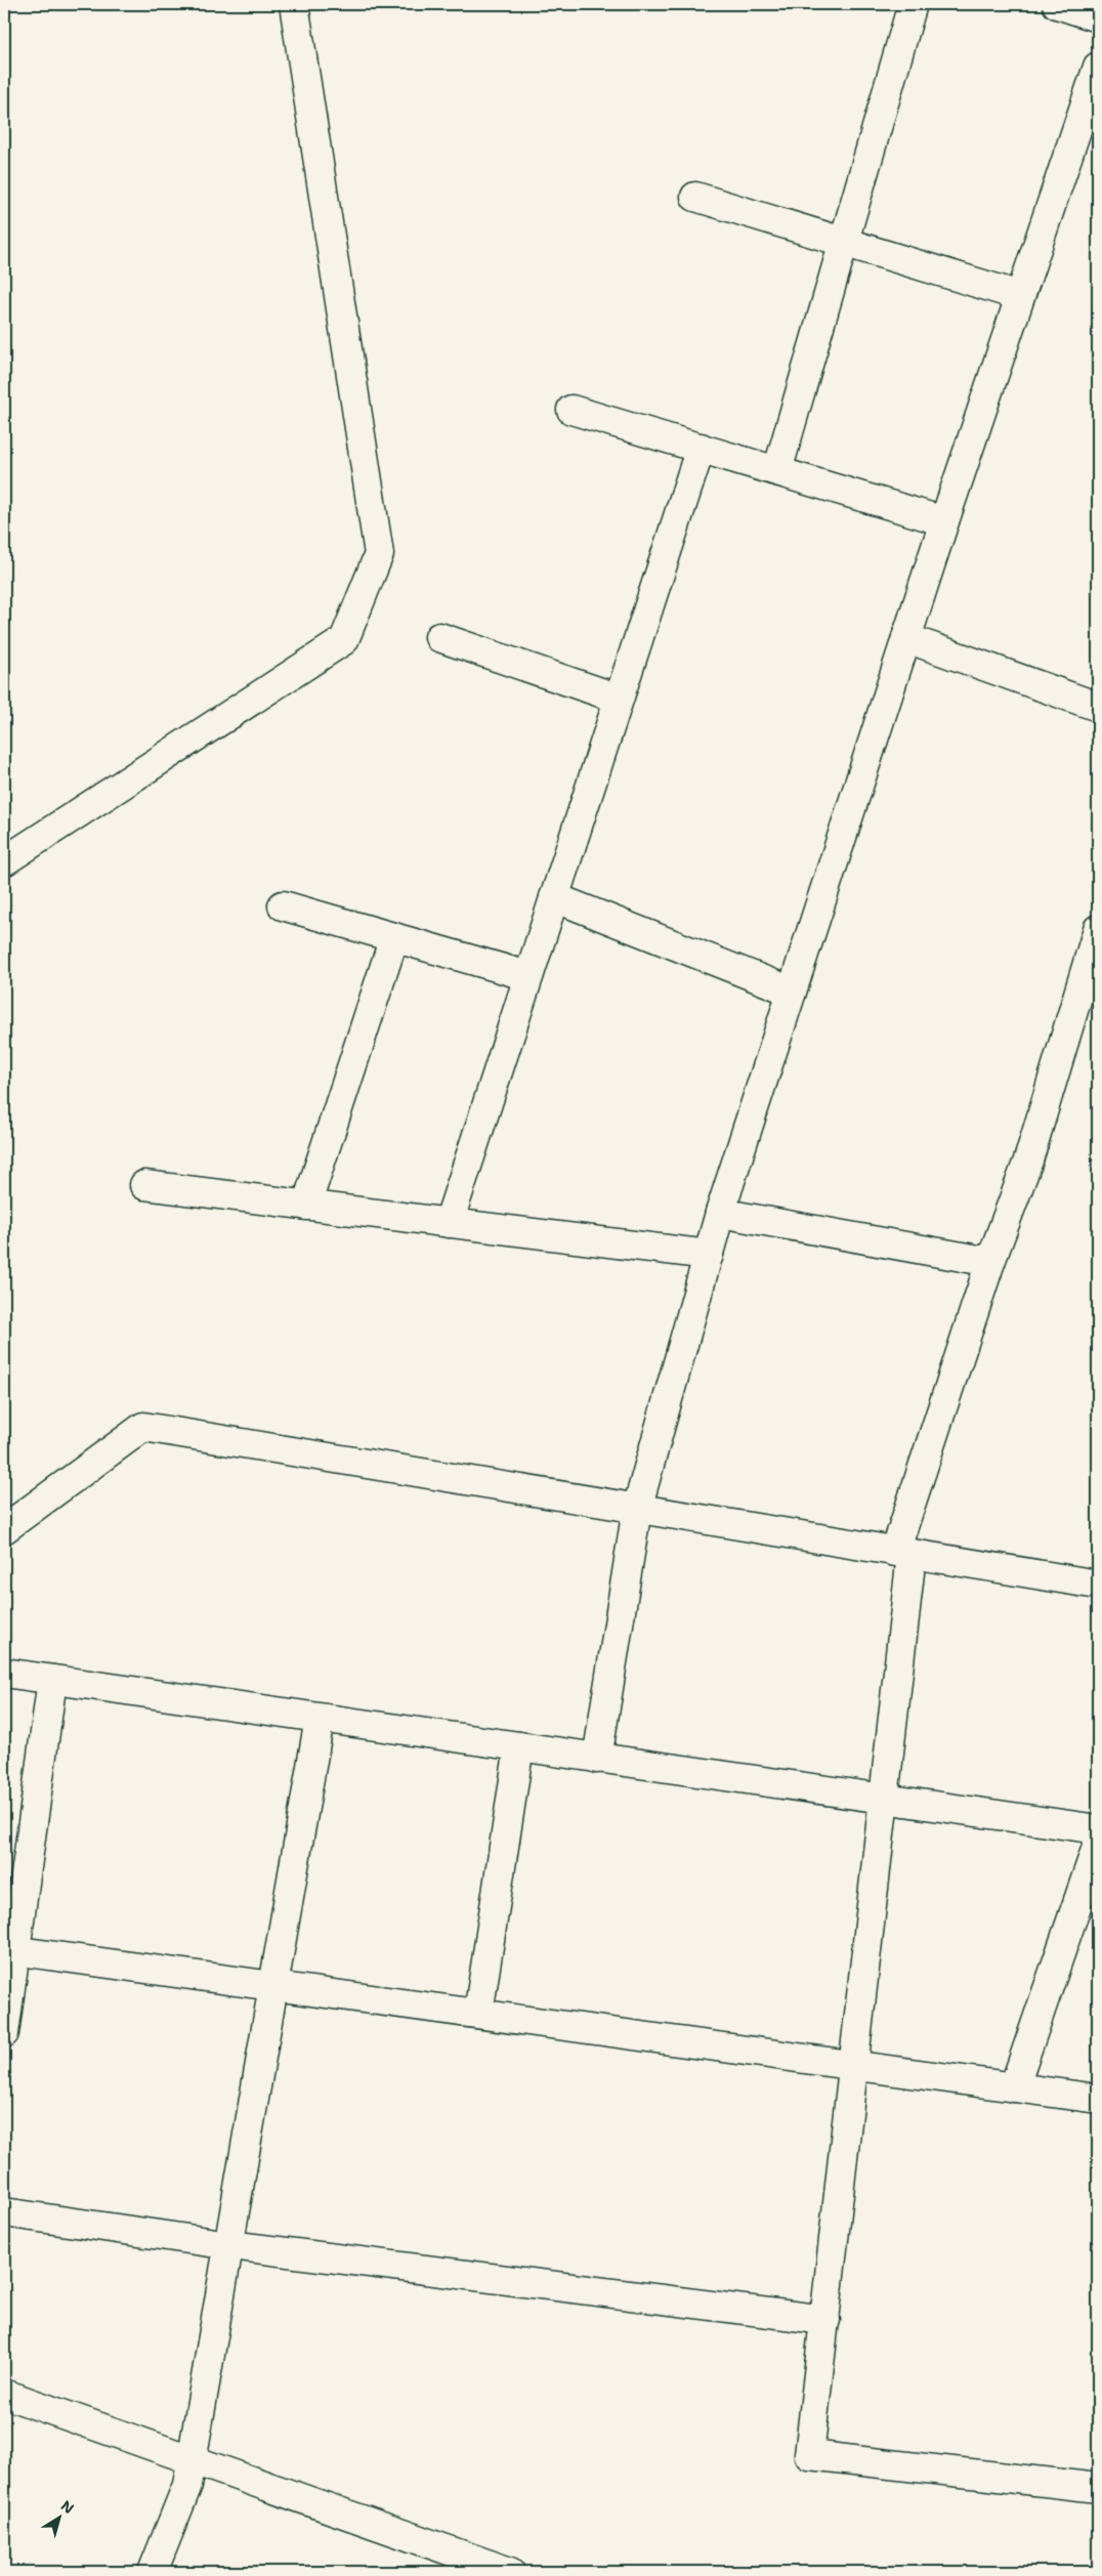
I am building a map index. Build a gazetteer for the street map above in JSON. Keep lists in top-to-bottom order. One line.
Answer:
{"north":"top right"}
